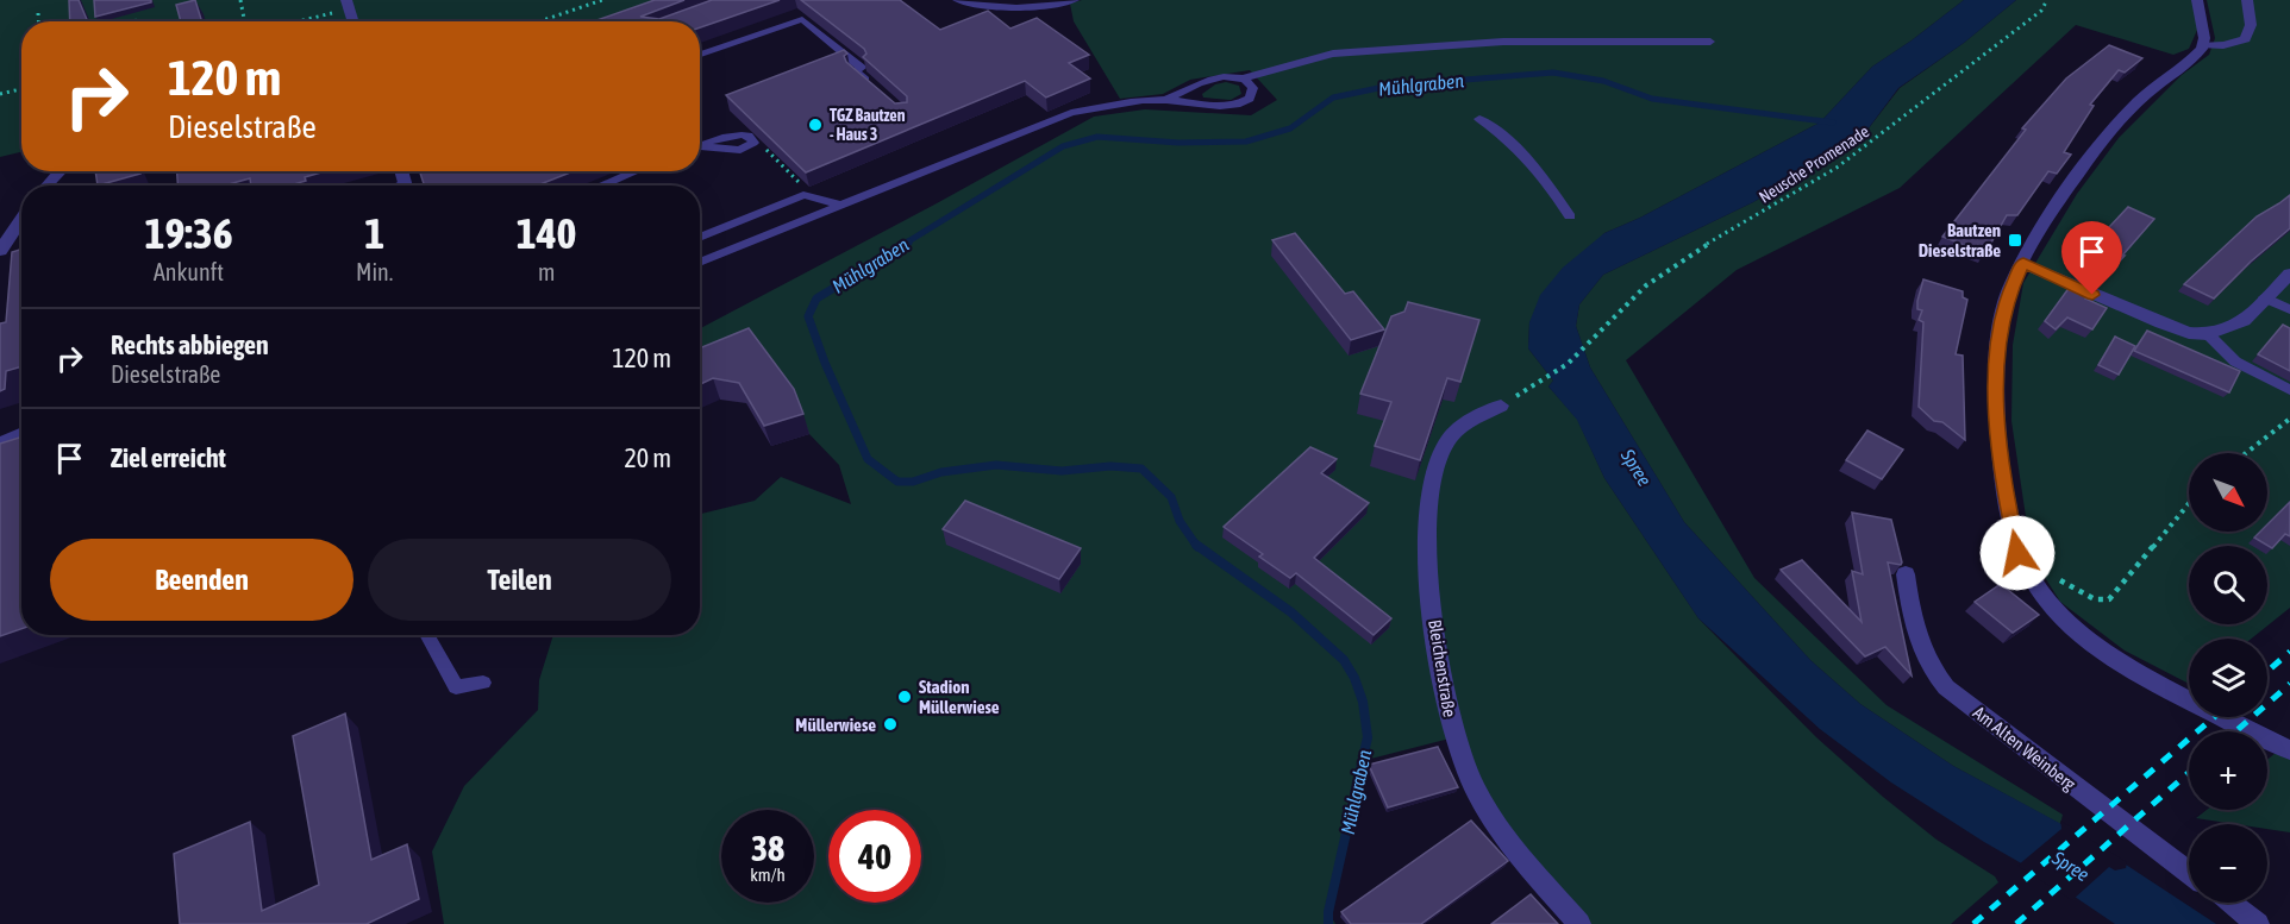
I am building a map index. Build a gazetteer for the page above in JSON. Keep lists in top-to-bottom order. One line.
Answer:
{"streets":{"street":["Bleichenstraße","Am Alten Weinberg"],"path":["Neusche Promenade"]},"crossings":[["Neusche Promenade","Bleichenstraße"]],"water":["Mühlgraben","Spree"],"places":{"other":["TGZ Bautzen - Haus 3","Stadion Müllerwiese","Müllerwiese"],"transit":["Bautzen Dieselstraße"]},"north":"bottom right","page":{"turn":["120 m","Dieselstraße"],"eta":["19:36","Ankunft","1","Min.","140","m"],"list":[{"name":"Rechts abbiegen","note":"Dieselstraße","value":"120 m"},{"name":"Ziel erreicht","value":"20 m"}],"map_buttons":["+","−"],"buttons":["Beenden","Teilen"],"speed":"38 km/h","limit":"40"}}
